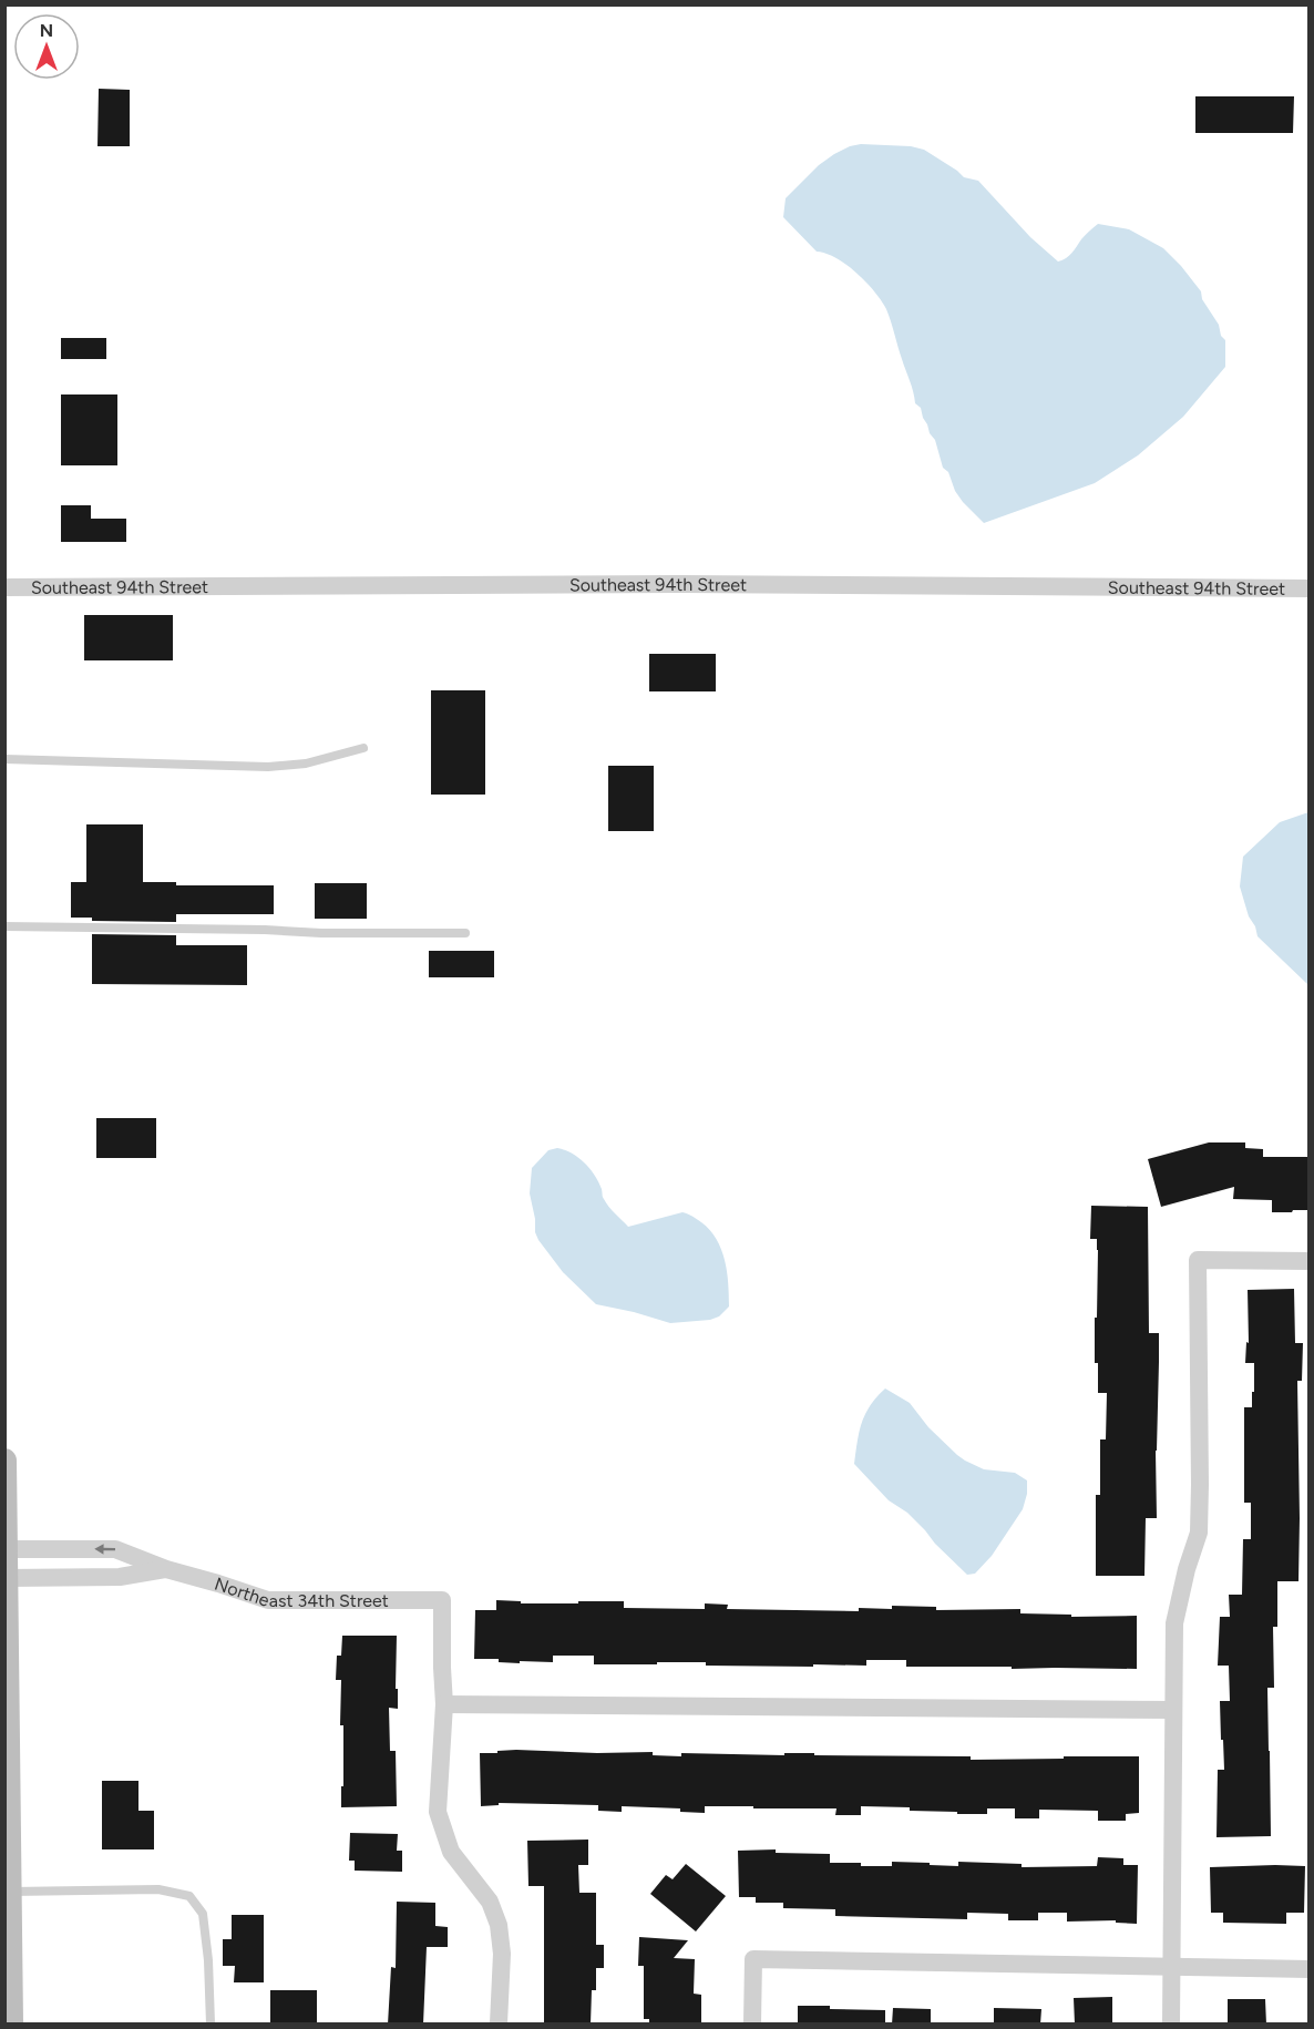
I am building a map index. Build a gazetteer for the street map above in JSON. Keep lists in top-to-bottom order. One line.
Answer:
{"streets":{"street":["Southeast 94th Street","Northeast 34th Street"]},"north":"top"}
